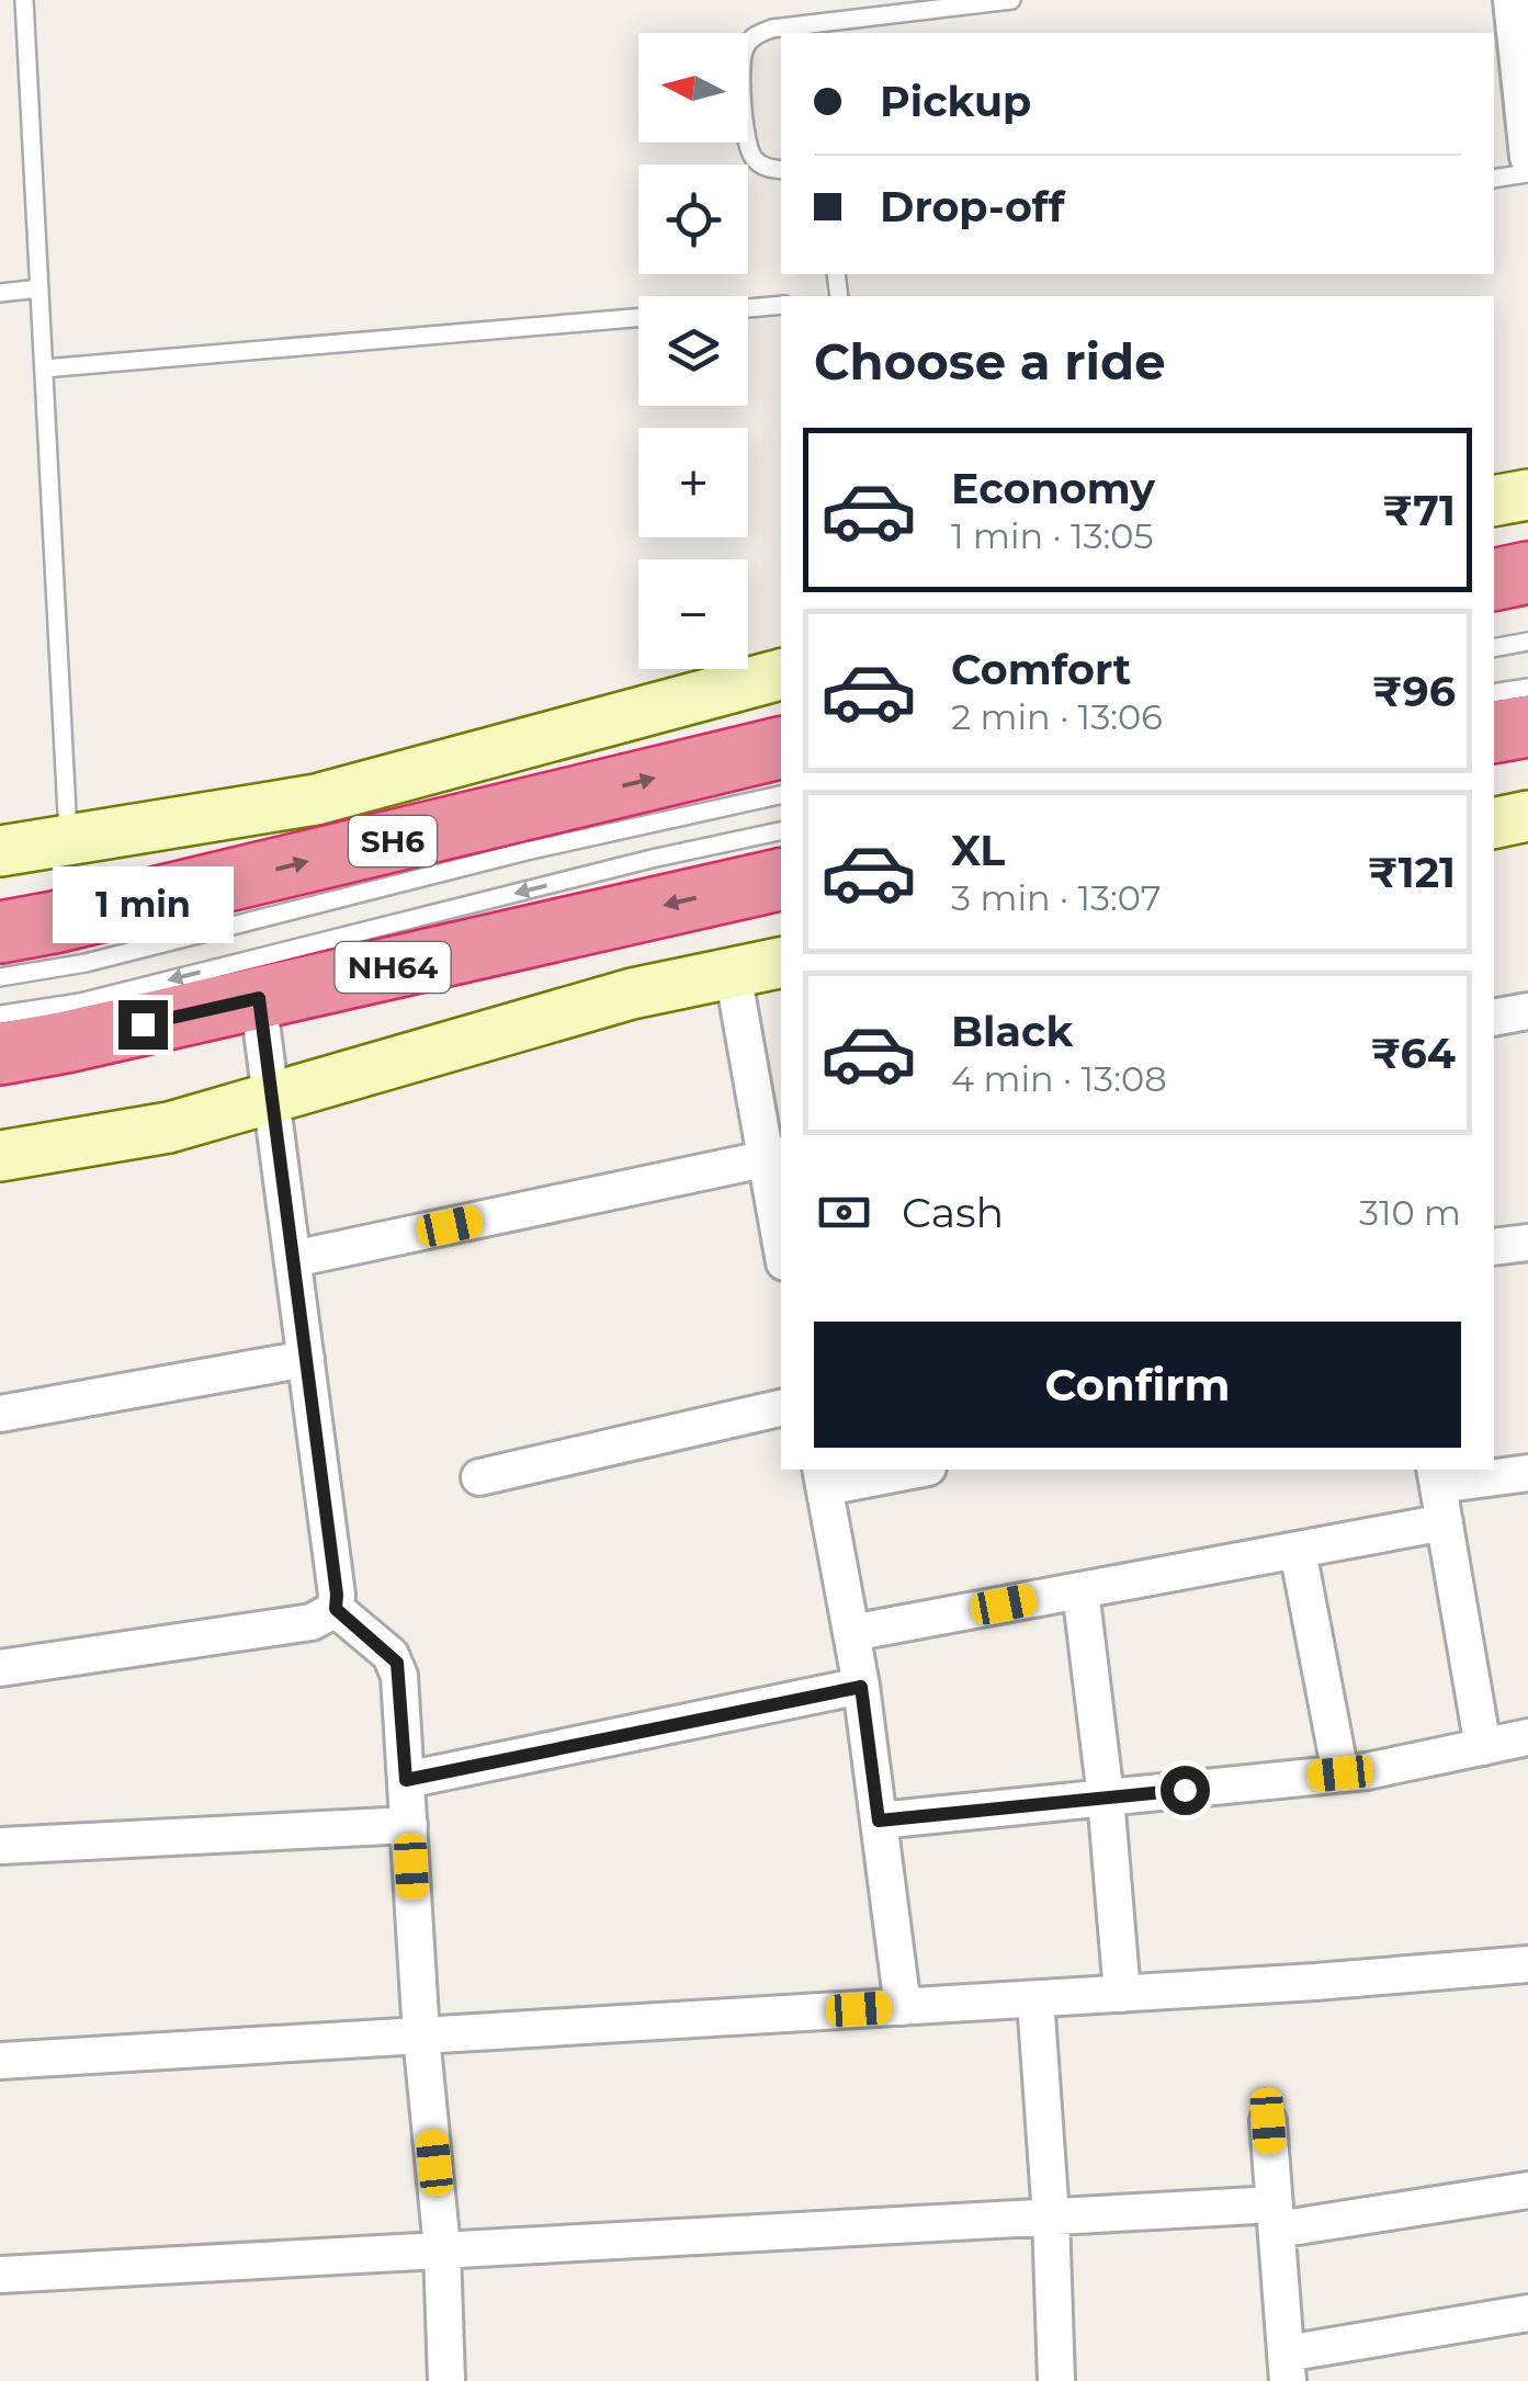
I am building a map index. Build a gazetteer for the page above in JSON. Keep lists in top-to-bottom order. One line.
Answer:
{"streets":{"highway":["SH6","NH64"]},"north":"left","page":{"map_buttons":["+","−"],"banner":["Pickup","Drop-off"],"heading":"Choose a ride","list":[{"name":"Economy","note":"1 min · 13:05","value":"₹71"},{"name":"Comfort","note":"2 min · 13:06","value":"₹96"},{"name":"XL","note":"3 min · 13:07","value":"₹121"},{"name":"Black","note":"4 min · 13:08","value":"₹64"}],"bubble":"1 min","pay":["Cash","310 m"],"buttons":"Confirm"}}
